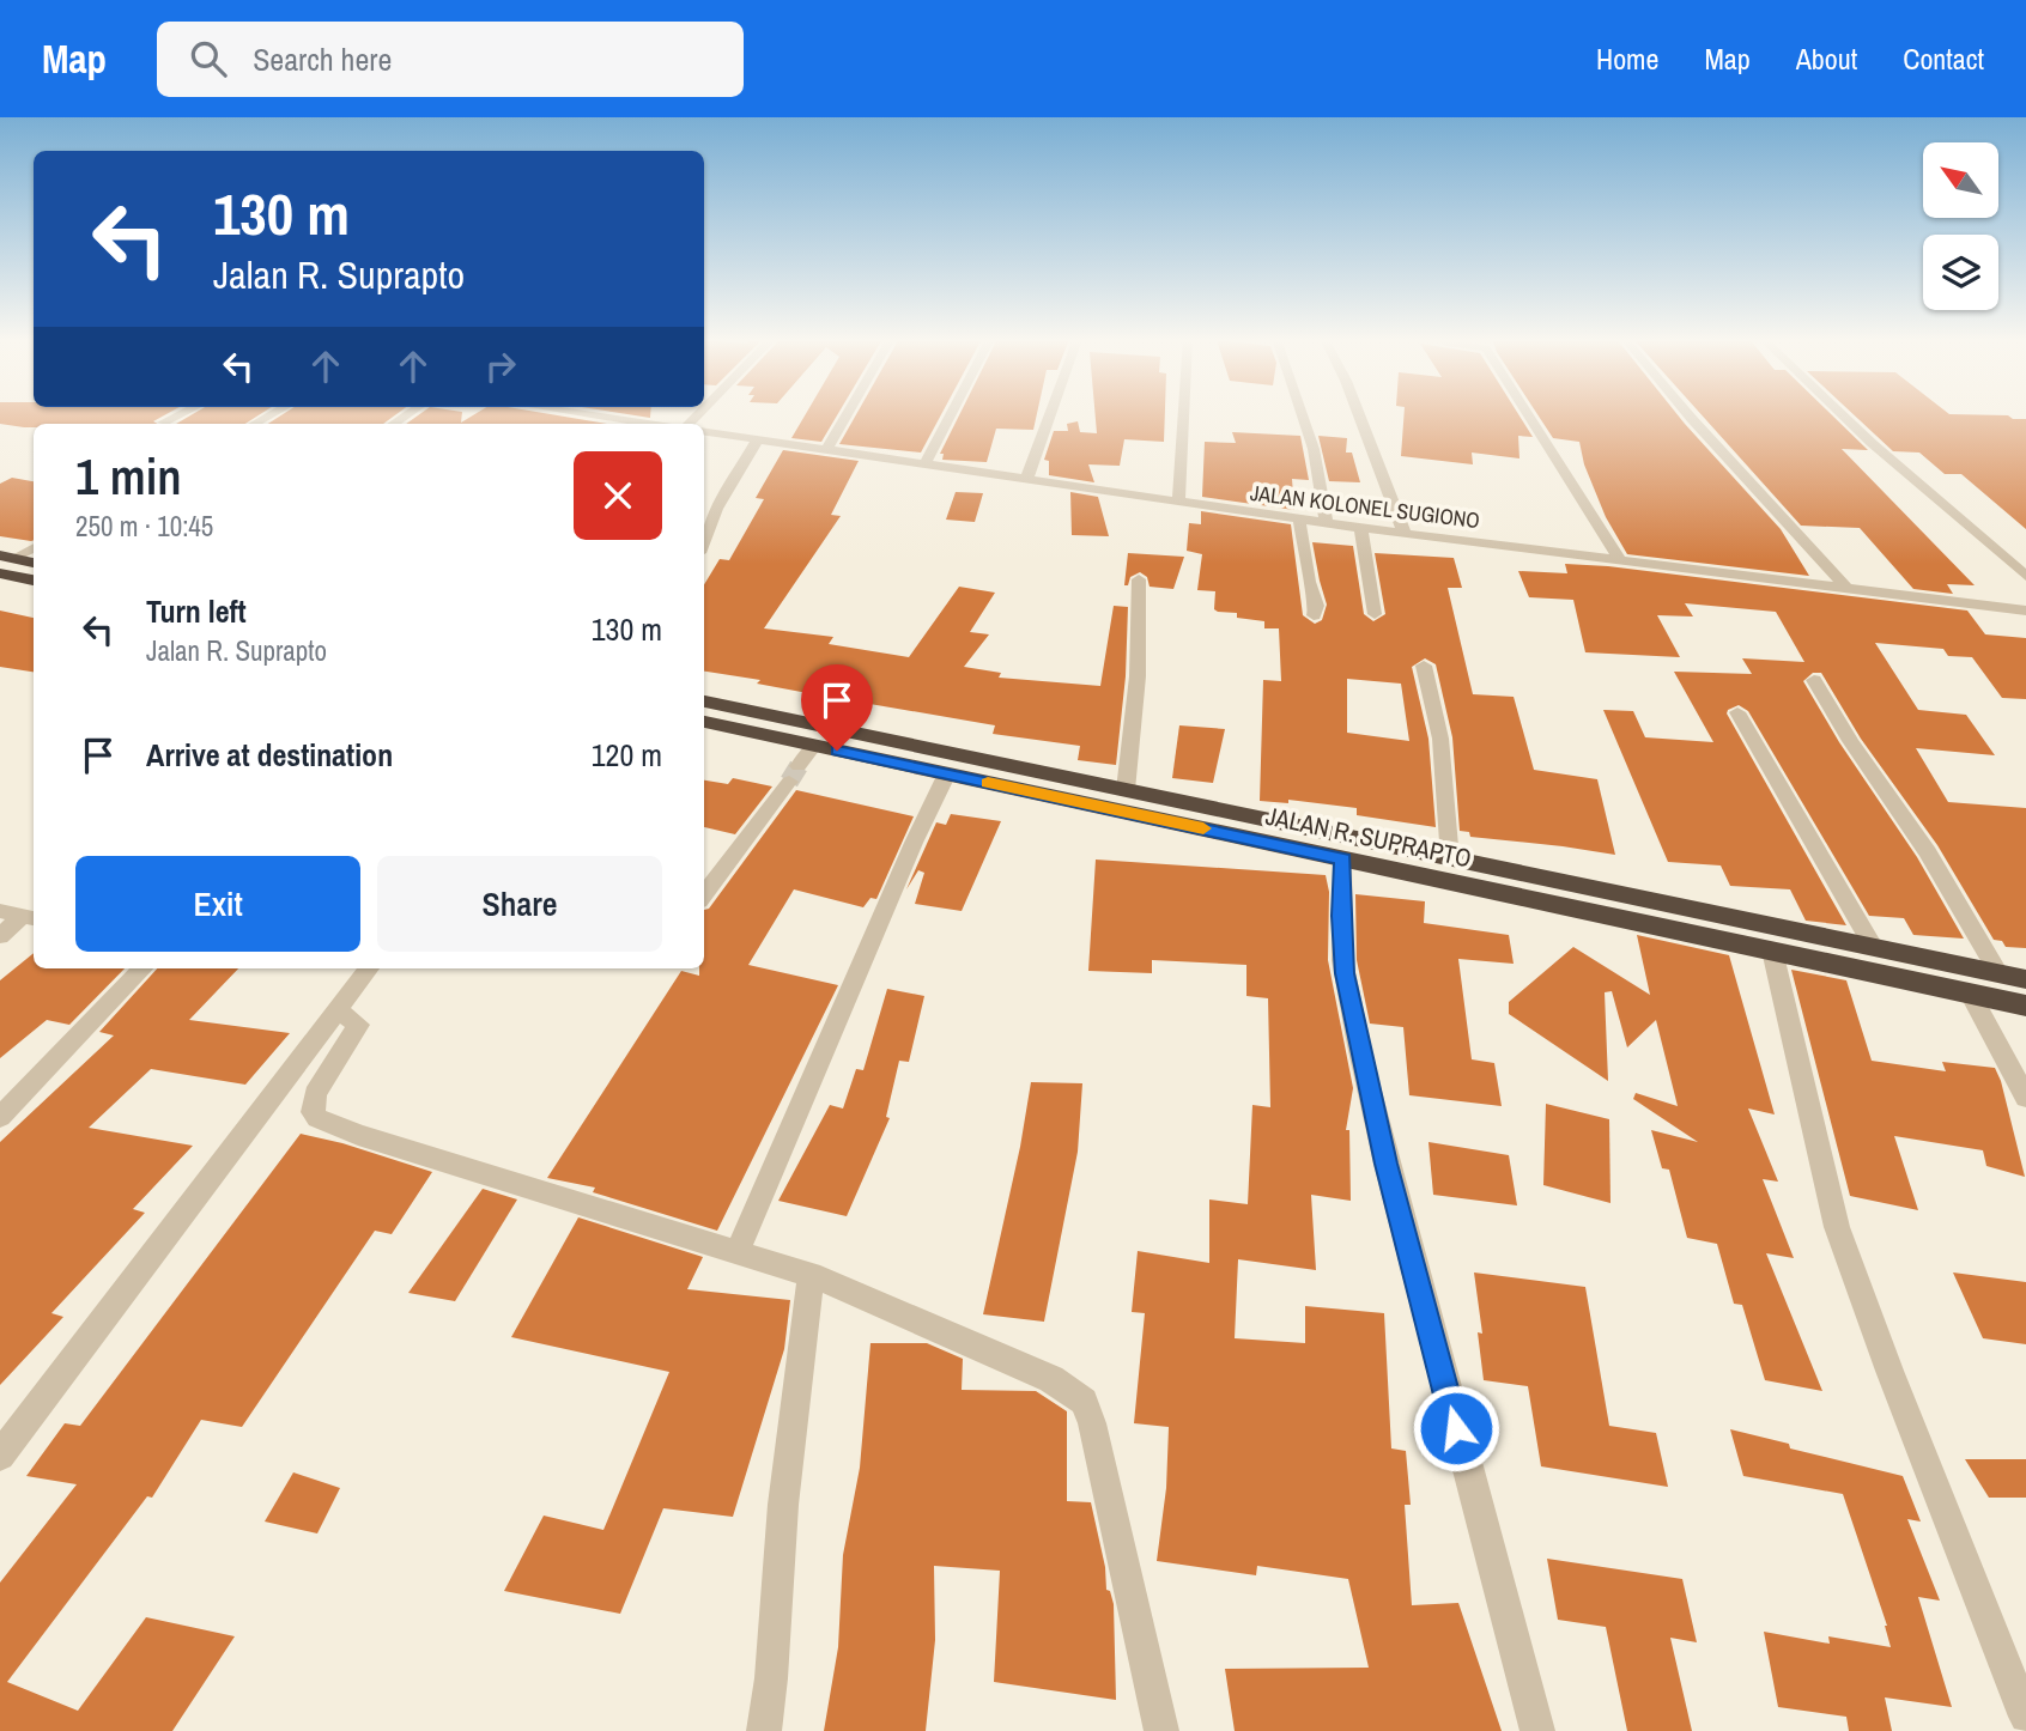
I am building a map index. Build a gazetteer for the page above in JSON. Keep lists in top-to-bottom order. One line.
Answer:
{"streets":{"highway":["JALAN R. SUPRAPTO"],"street":["JALAN KOLONEL SUGIONO"]},"north":"top left","page":{"header":"Map","search":"Search here","nav":["Home","Map","About","Contact"],"turn":["130 m","Jalan R. Suprapto"],"heading":["1 min","250 m · 10:45"],"list":[{"name":"Turn left","note":"Jalan R. Suprapto","value":"130 m"},{"name":"Arrive at destination","value":"120 m"}],"buttons":["Exit","Share"]}}
